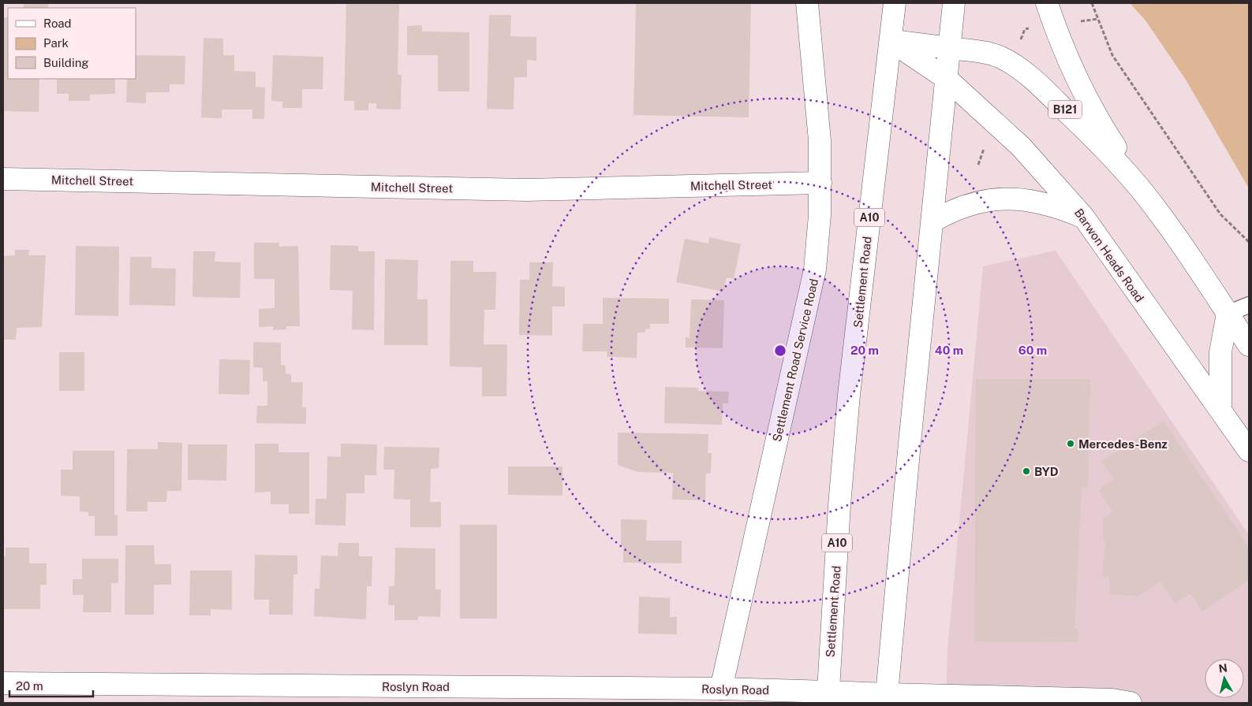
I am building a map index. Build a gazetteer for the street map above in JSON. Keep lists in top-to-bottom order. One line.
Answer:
{"streets":{"main road":["B121","Mitchell Street","A10","Barwon Heads Road","Settlement Road","Settlement Road Service Road","Roslyn Road"]},"crossings":[["B121","Barwon Heads Road"],["B121","Settlement Road"],["Mitchell Street","Settlement Road Service Road"],["Barwon Heads Road","Settlement Road"],["Settlement Road","Roslyn Road"],["Settlement Road Service Road","Roslyn Road"]],"places":["Mercedes-Benz","BYD"],"legend":["Road","Park","Building"],"scale_bar":"20 m","north":"top","rings":["20 m","40 m","60 m"]}
